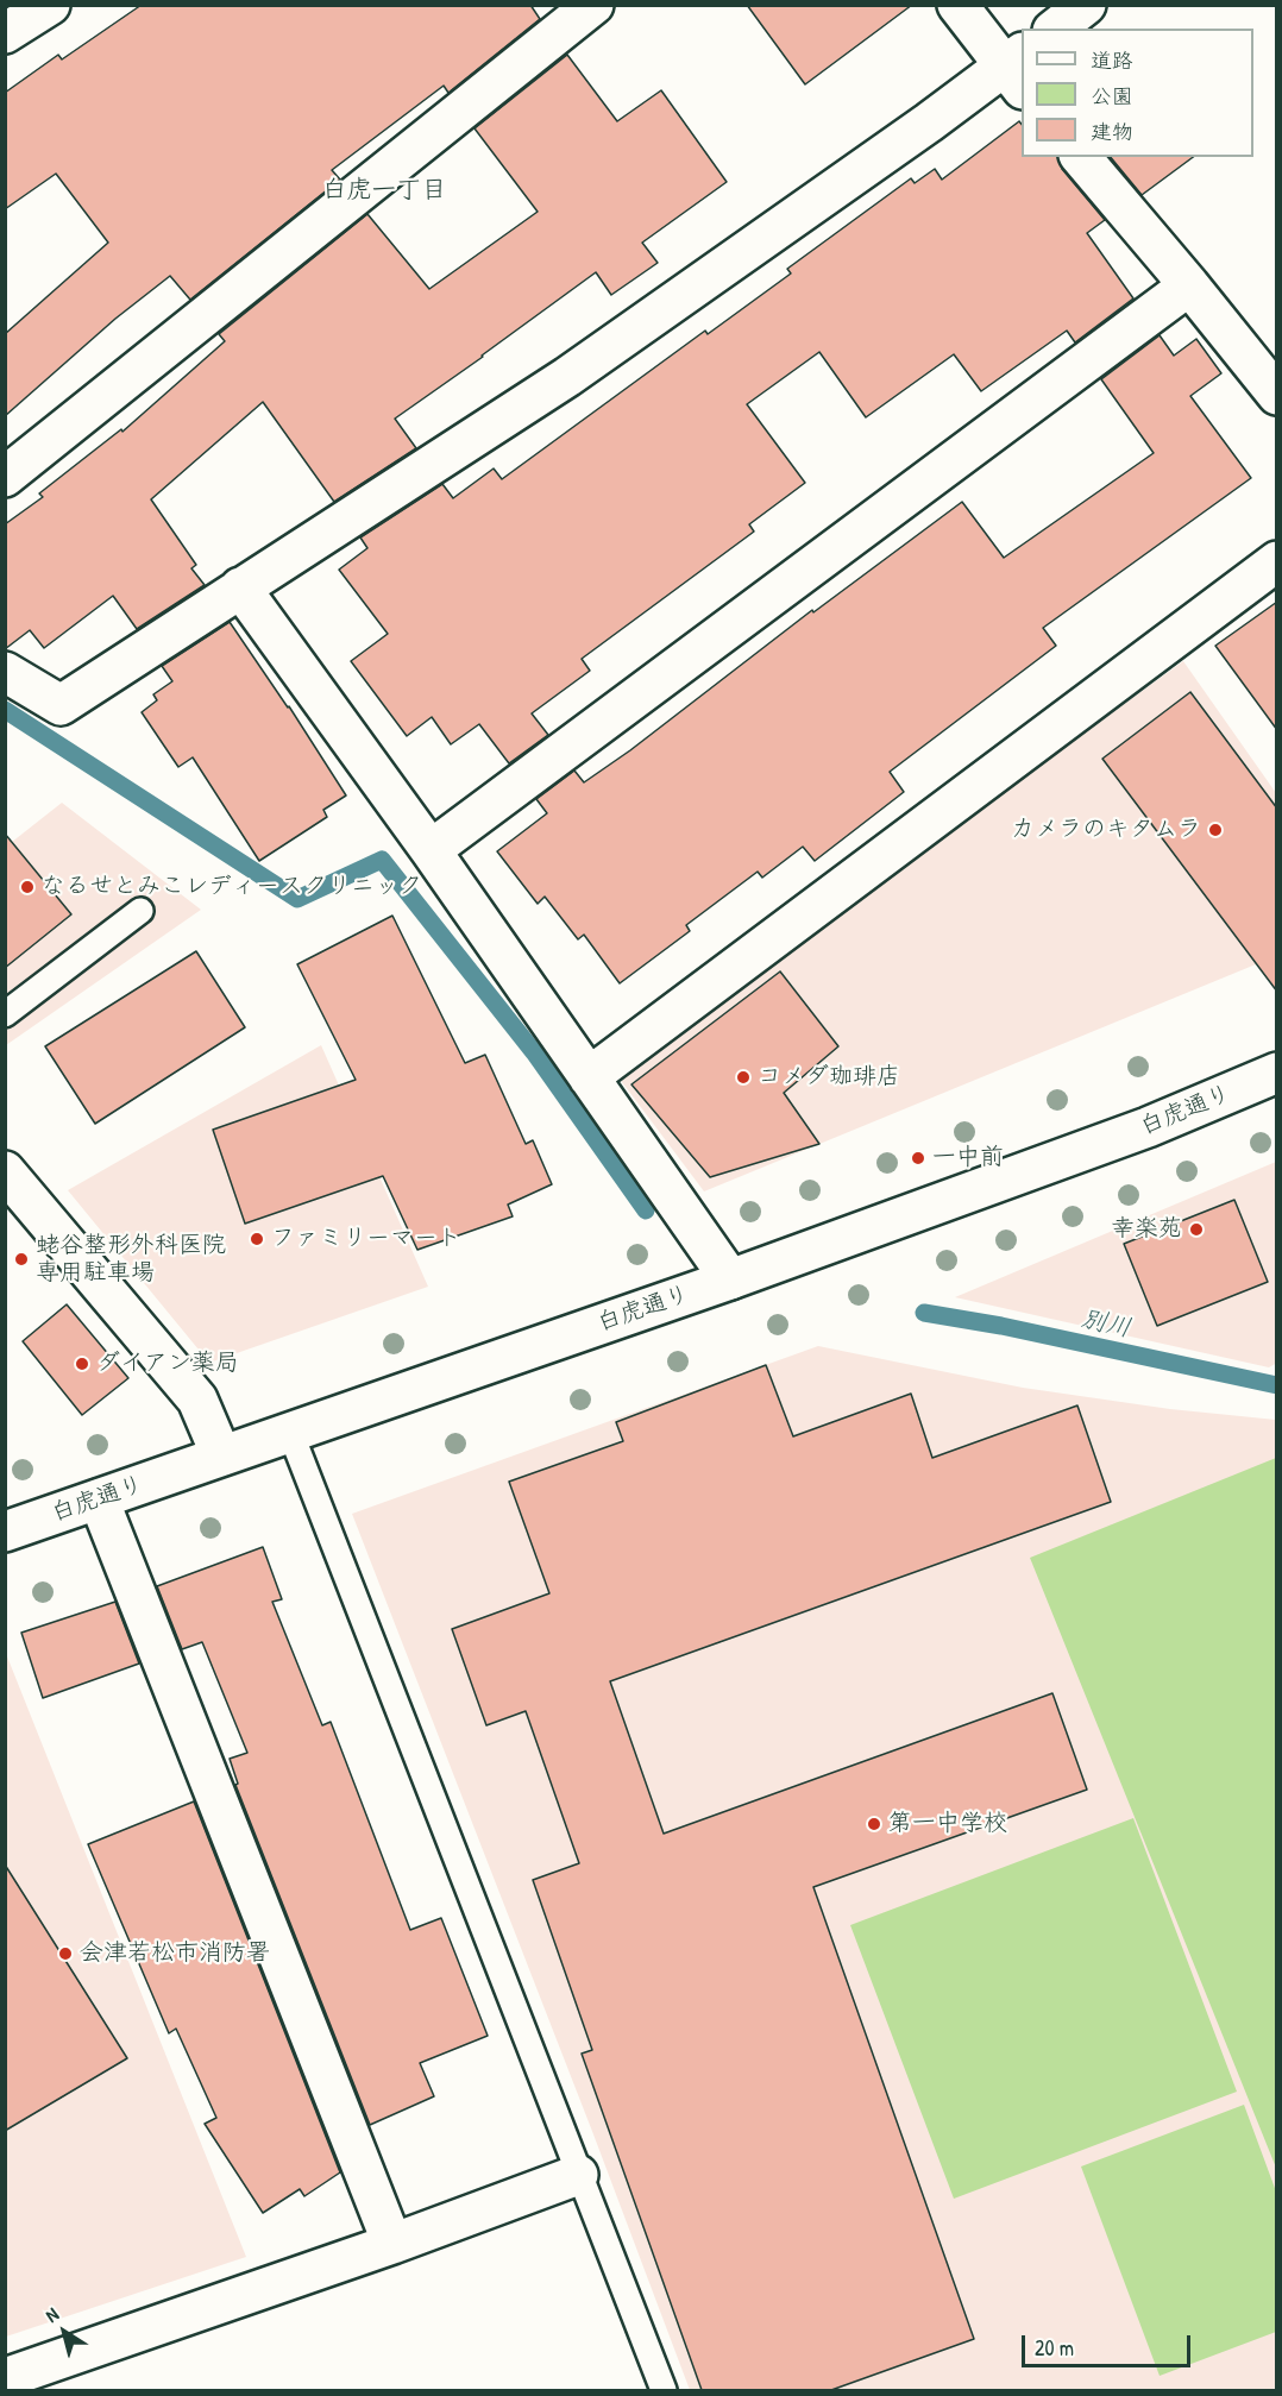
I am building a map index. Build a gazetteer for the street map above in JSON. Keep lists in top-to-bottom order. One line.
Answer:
{"streets":{"street":["白虎通り"]},"districts":["白虎一丁目"],"water":["別川"],"places":["カメラのキタムラ","なるせとみこレディースクリニック","コメダ珈琲店","一中前","幸楽苑","ファミリーマート","蛯谷整形外科医院 専用駐車場","ダイアン薬局","第一中学校","会津若松市消防署"],"legend":["道路","公園","建物"],"scale_bar":"20 m","north":"top left"}
